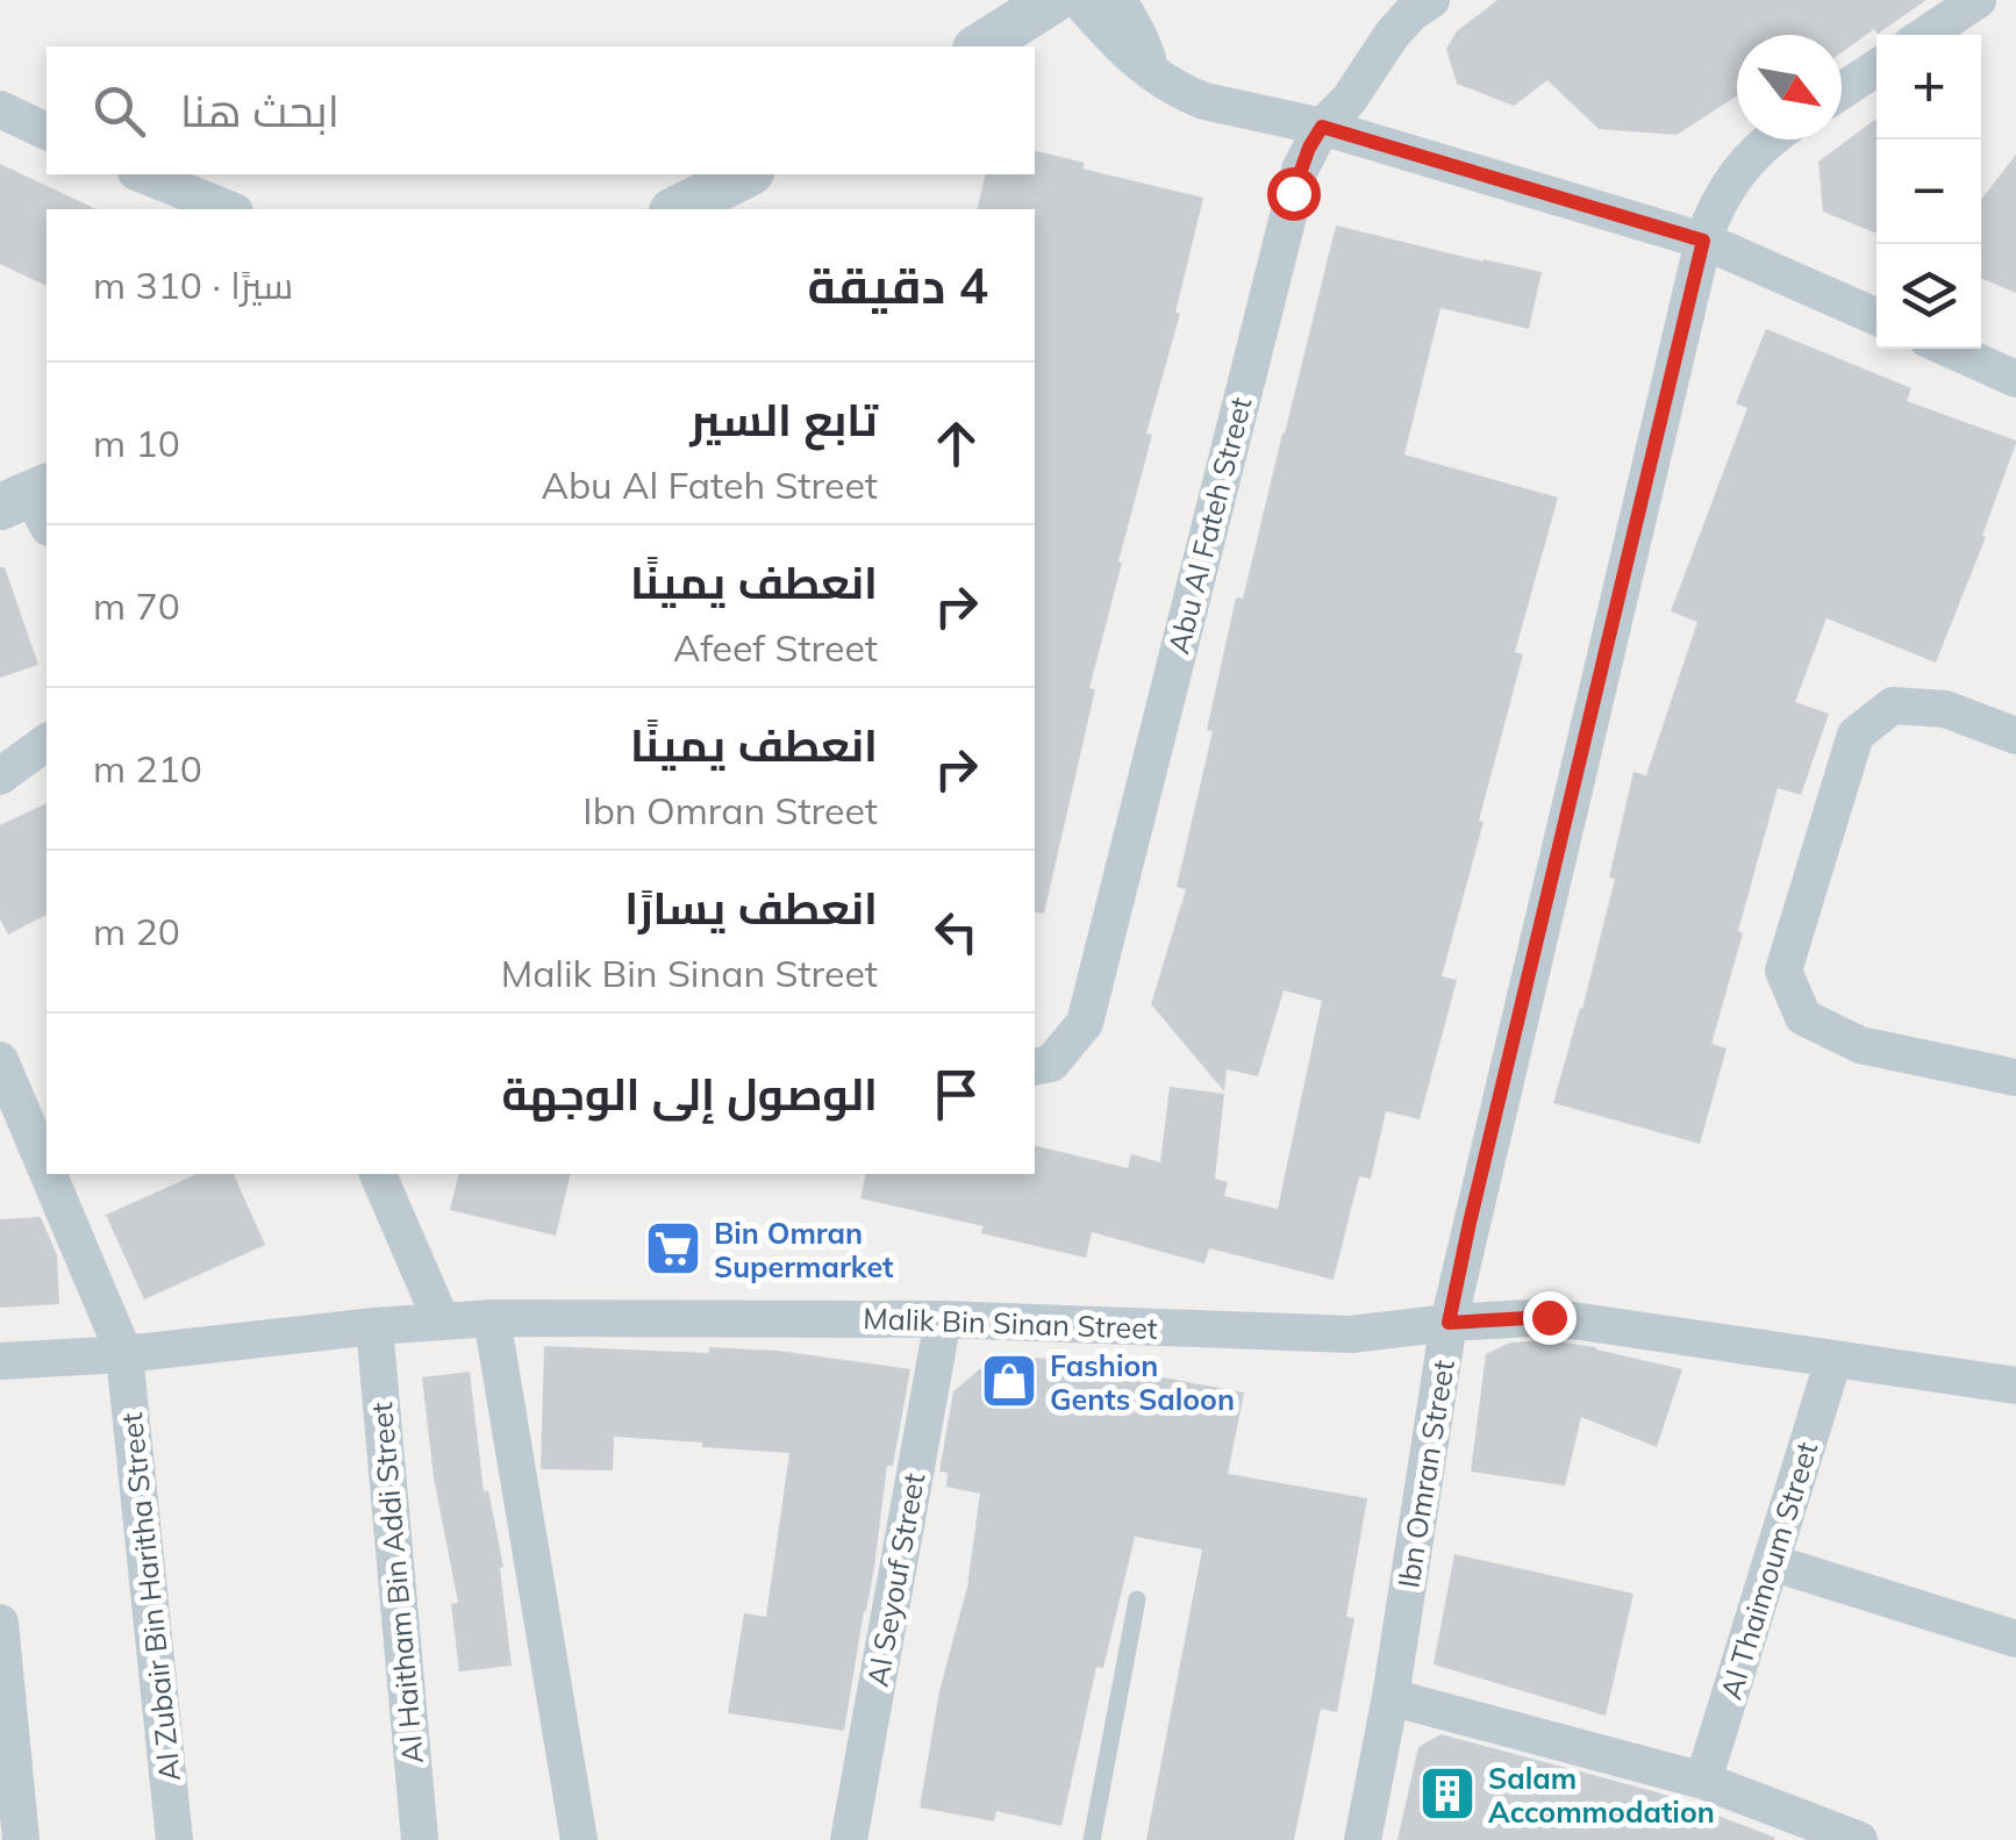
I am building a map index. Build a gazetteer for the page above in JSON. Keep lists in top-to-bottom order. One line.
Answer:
{"streets":{"street":["Abu Al Fateh Street","Malik Bin Sinan Street","Ibn Omran Street","Al Thaimoum Street","Al Seyouf Street","Al Haitham Bin Addi Street","Al Zubair Bin Haritha Street"]},"crossings":[["Malik Bin Sinan Street","Ibn Omran Street"],["Malik Bin Sinan Street","Al Thaimoum Street"],["Malik Bin Sinan Street","Al Seyouf Street"],["Malik Bin Sinan Street","Al Haitham Bin Addi Street"],["Malik Bin Sinan Street","Al Zubair Bin Haritha Street"]],"places":{"supermarket":["Bin Omran Supermarket"],"shop":["Fashion Gents Saloon"],"building":["Salam Accommodation"]},"north":"bottom right","page":{"map_buttons":["+","−"],"search":"ابحث هنا","heading":["4 دقيقة","سيرًا · 310 m"],"list":[["تابع السير","Abu Al Fateh Street","10 m"],["انعطف يمينًا","Afeef Street","70 m"],["انعطف يمينًا","Ibn Omran Street","210 m"],["انعطف يسارًا","Malik Bin Sinan Street","20 m"],"الوصول إلى الوجهة"]}}
